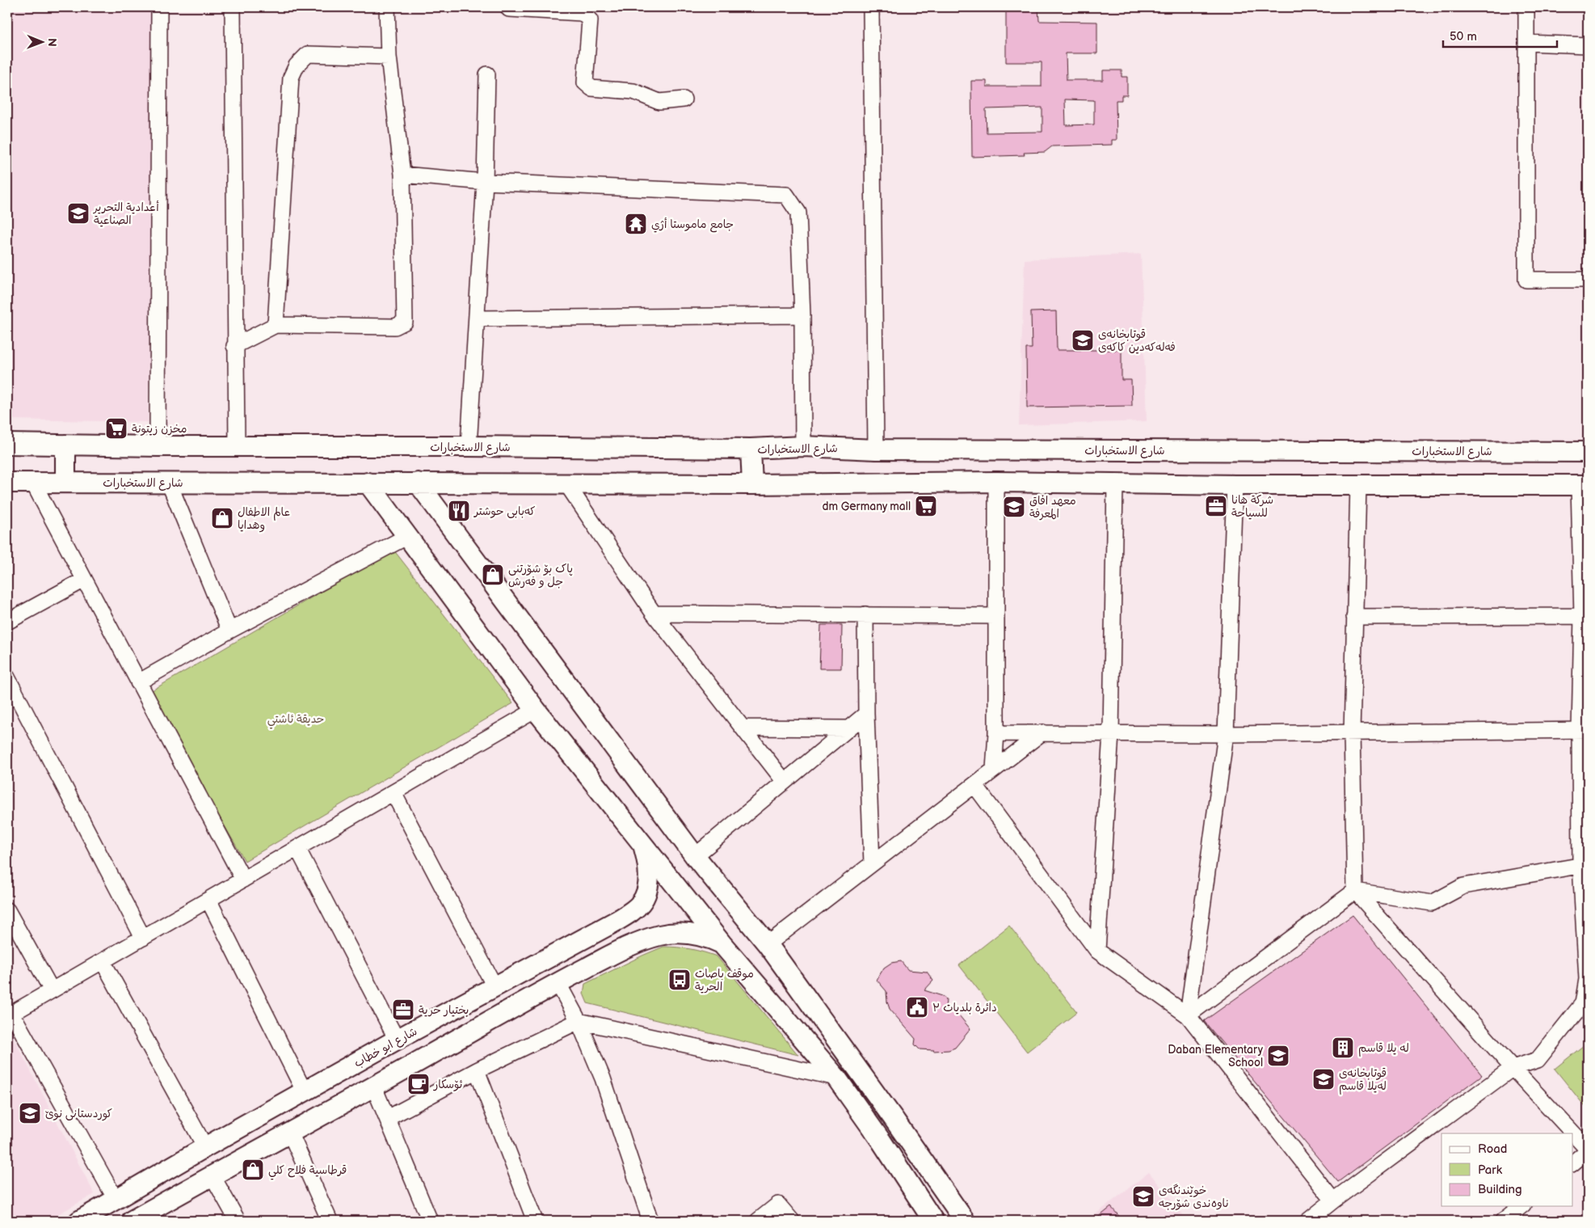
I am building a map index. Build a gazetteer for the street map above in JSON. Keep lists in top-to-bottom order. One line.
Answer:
{"streets":{"main road":["شارع الاستخبارات","شارع ابو خطاب"]},"parks":["حديقة ئاشتي"],"places":{"school or university":["أعدادية التحرير الصناعية","قوتابخانەی فەلەکەدین کاکەی","معهد افاق المعرفة","Daban Elementary School","قوتابخانەی لەیلا قاسم","کوردستانی نوێ","خوێندنگەی ناوەندی شۆرجە"],"temple":["جامع ماموستا أژي"],"supermarket":["مخزن زيتونة","dm Germany mall"],"office":["شركة هانا للسياحة","بختيار حرية"],"restaurant":["کەبابی حوشتر"],"shop":["عالم الاطفال وهدايا","پاک بۆ شۆرتنی جل و فەرش","قرطاسية فلاح كلي"],"bus stop":["موقف باصات الحریة"],"public building":["دائرة بلديات ٣"],"building":["له يلا قاسم"],"cafe":["ئۆسکار"]},"legend":["Road","Park","Building"],"scale_bar":"50 m","north":"right"}
